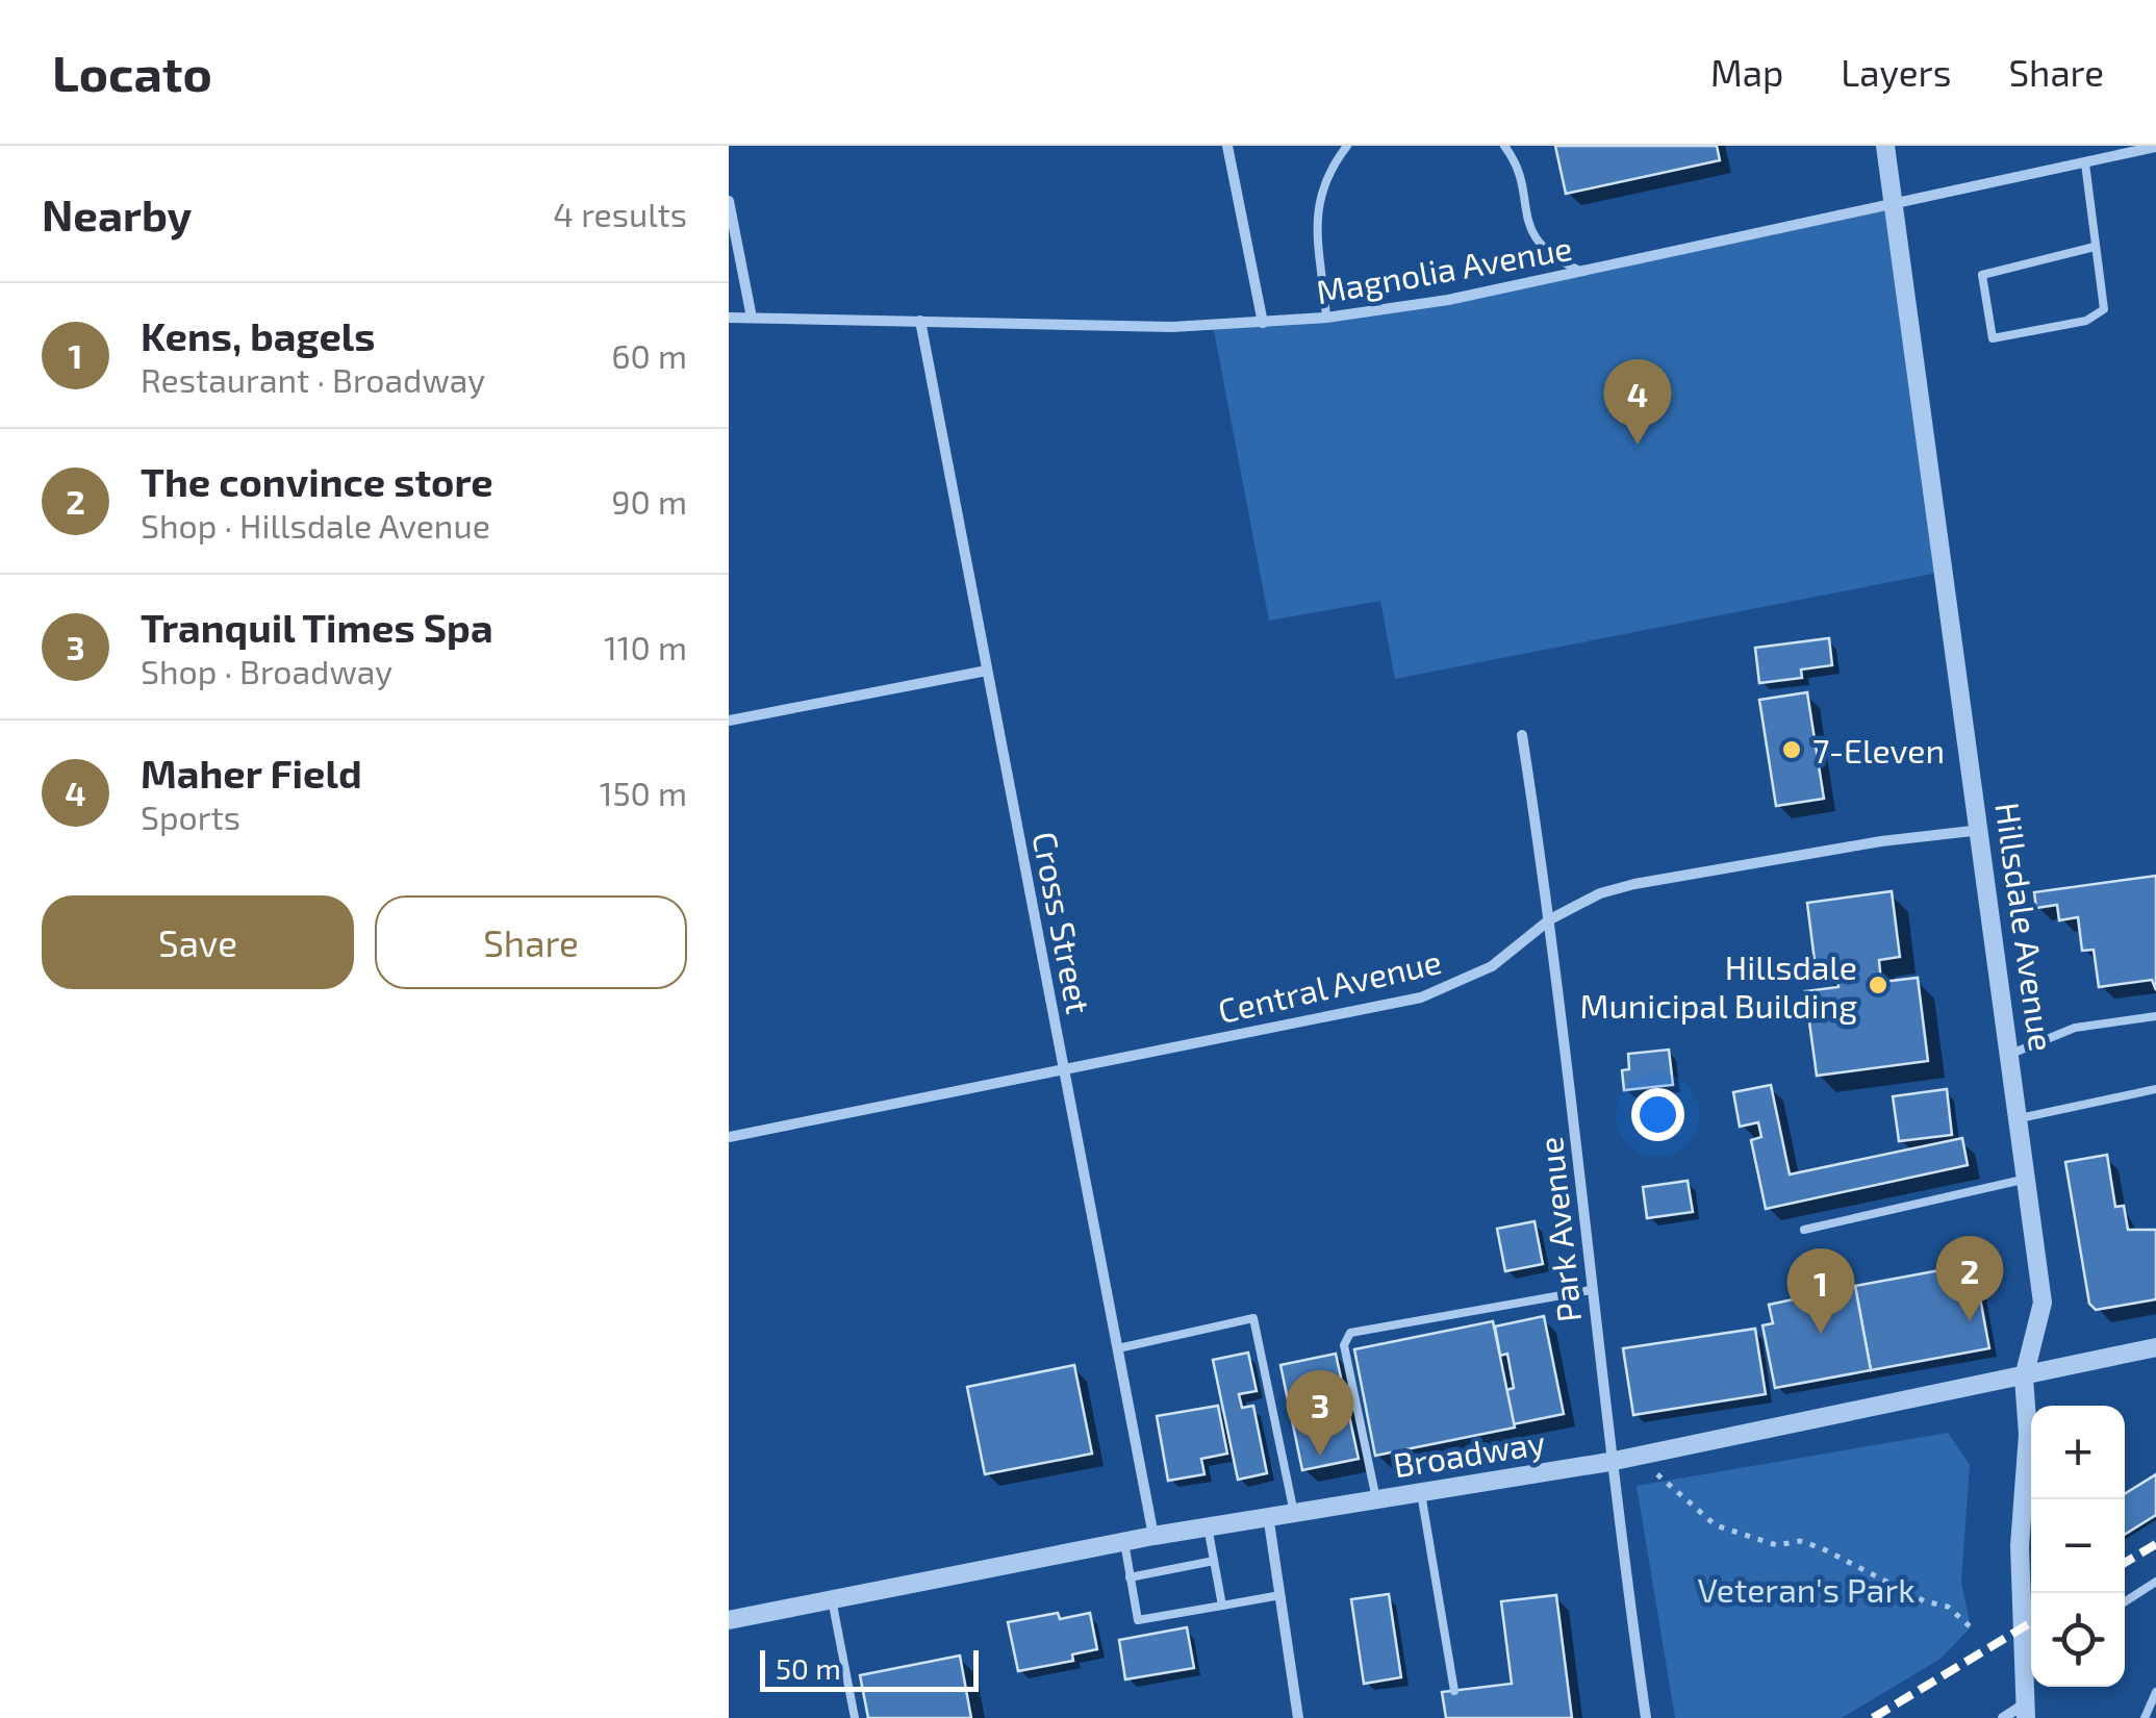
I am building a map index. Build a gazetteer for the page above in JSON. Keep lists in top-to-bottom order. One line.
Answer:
{"streets":{"street":["Magnolia Avenue","Cross Street","Hillsdale Avenue","Central Avenue","Park Avenue","Broadway"]},"crossings":[["Magnolia Avenue","Cross Street"],["Magnolia Avenue","Hillsdale Avenue"],["Cross Street","Central Avenue"],["Cross Street","Broadway"],["Hillsdale Avenue","Central Avenue"],["Hillsdale Avenue","Broadway"],["Central Avenue","Park Avenue"],["Park Avenue","Broadway"]],"parks":["Veteran's Park"],"places":["7-Eleven","Hillsdale Municipal Building"],"scale_bar":"50 m","page":{"header":"Locato","nav":["Map","Layers","Share"],"heading":["Nearby","4 results"],"list":[{"mark":"1","name":"Kens, bagels","note":"Restaurant · Broadway","value":"60 m"},{"mark":"2","name":"The convince store","note":"Shop · Hillsdale Avenue","value":"90 m"},{"mark":"3","name":"Tranquil Times Spa","note":"Shop · Broadway","value":"110 m"},{"mark":"4","name":"Maher Field","note":"Sports","value":"150 m"}],"pins":["4","2","1","3"],"buttons":["Save","Share"],"map_buttons":["+","−"],"scale":"50 m"}}
